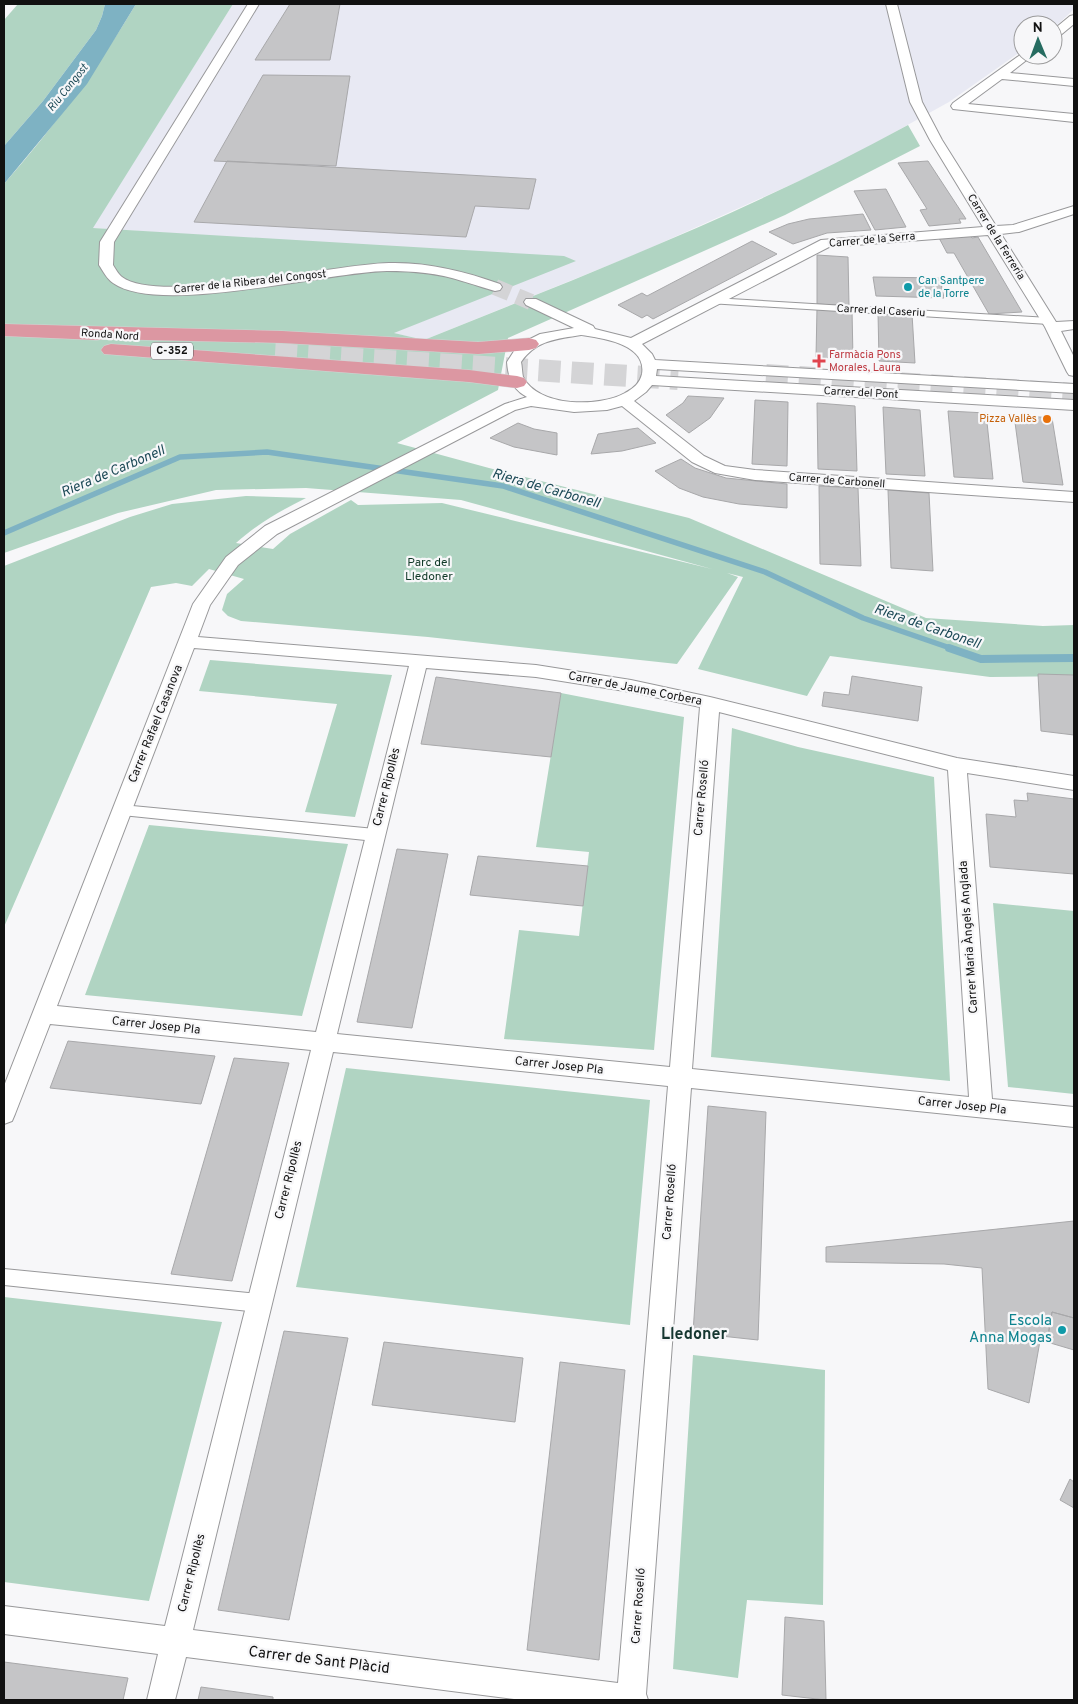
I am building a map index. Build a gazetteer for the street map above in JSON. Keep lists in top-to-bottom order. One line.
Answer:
{"streets":{"highway":["Ronda Nord","C-352"],"street":["Carrer de la Ferreria","Carrer de la Serra","Carrer de la Ribera del Congost","Carrer del Caseriu","Carrer del Pont","Carrer de Carbonell","Carrer de Jaume Corbera","Carrer Rafael Casanova","Carrer Ripollès","Carrer Roselló","Carrer Maria Àngels Anglada","Carrer Josep Pla","Carrer de Sant Plàcid"]},"crossings":[["Carrer de la Ferreria","Carrer de la Serra"],["Carrer de la Ferreria","Carrer del Caseriu"],["Carrer de la Serra","Carrer del Caseriu"],["Carrer de la Serra","Carrer del Pont"],["Carrer de la Serra","Carrer de Carbonell"],["Carrer del Pont","Carrer de Carbonell"],["Carrer de Jaume Corbera","Carrer Rafael Casanova"],["Carrer de Jaume Corbera","Carrer Ripollès"],["Carrer de Jaume Corbera","Carrer Roselló"],["Carrer de Jaume Corbera","Carrer Maria Àngels Anglada"],["Carrer Rafael Casanova","Carrer Josep Pla"],["Carrer Ripollès","Carrer Josep Pla"],["Carrer Ripollès","Carrer de Sant Plàcid"],["Carrer Roselló","Carrer Josep Pla"],["Carrer Roselló","Carrer de Sant Plàcid"],["Carrer Maria Àngels Anglada","Carrer Josep Pla"]],"districts":["Lledoner"],"water":["Riu Congost","Riera de Carbonell"],"parks":["Parc del Lledoner"],"places":{"other":["Can Santpere de la Torre","Pizza Vallès","Escola Anna Mogas"],"health":["Farmàcia Pons Morales, Laura"]},"north":"top"}
